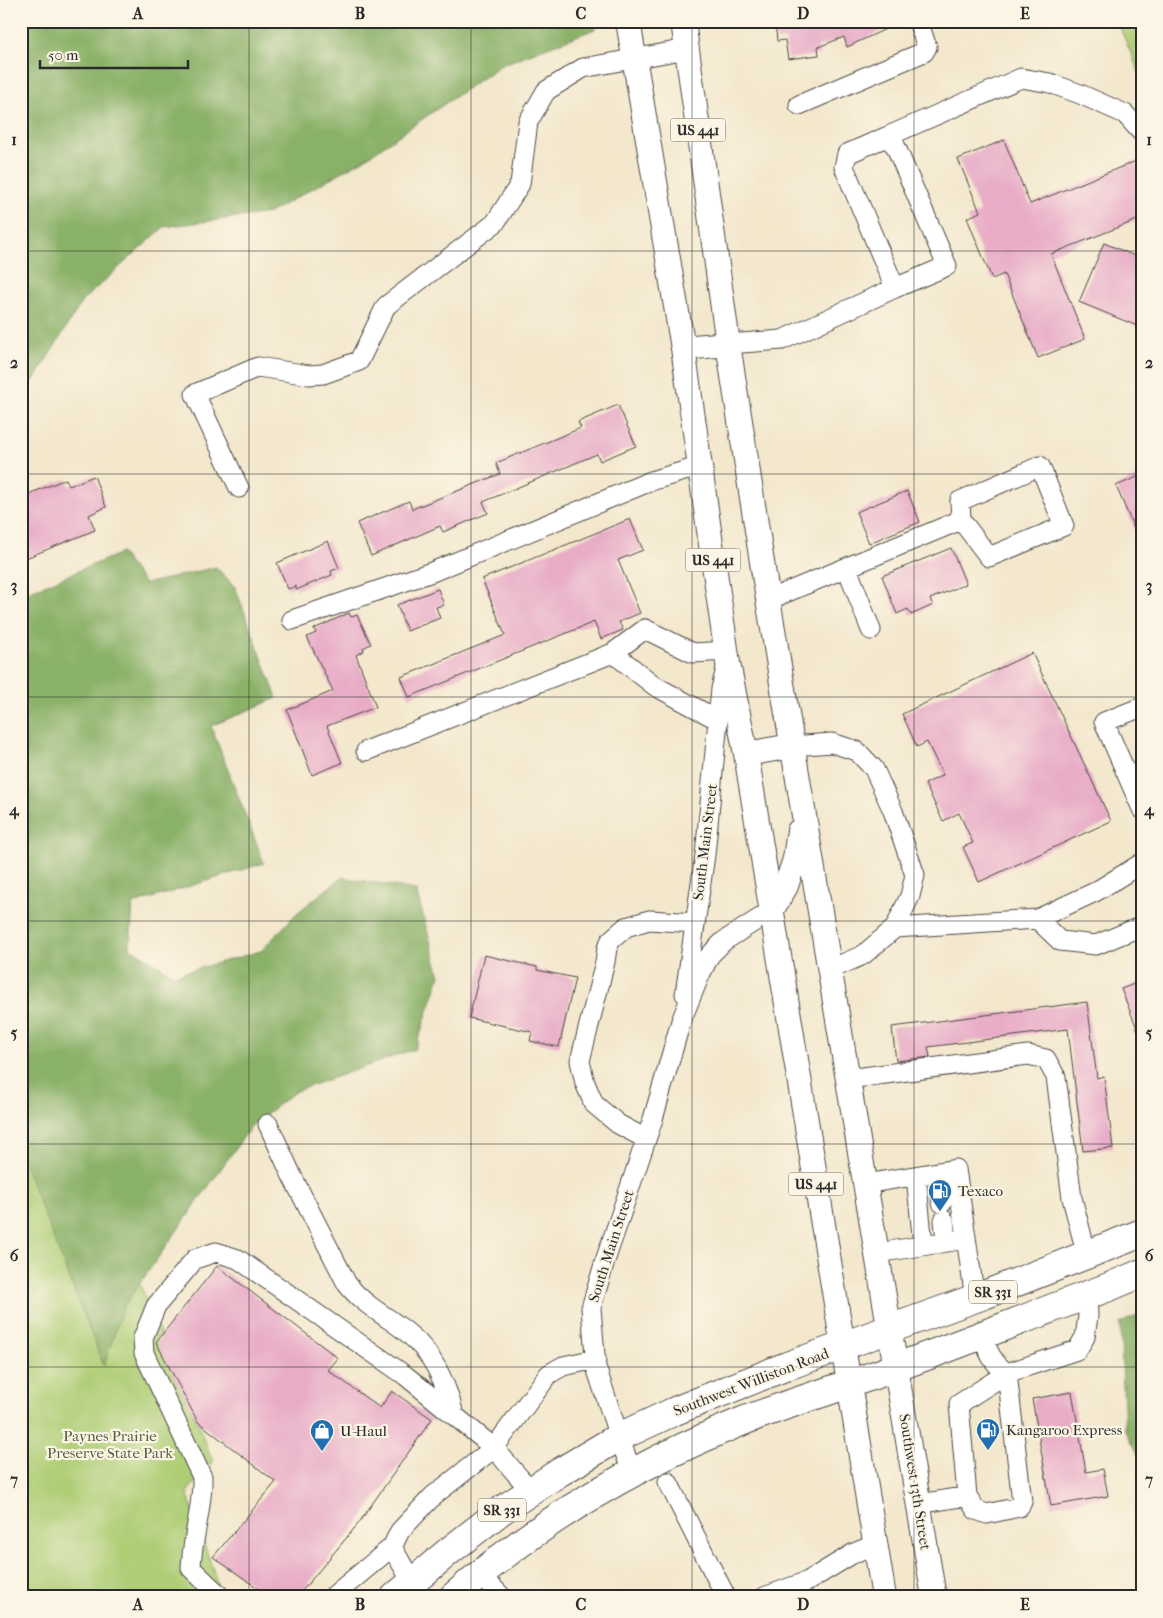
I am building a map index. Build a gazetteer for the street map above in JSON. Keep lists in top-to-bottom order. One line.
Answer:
{"streets":{"highway":["SR 331","Southwest Williston Road"],"main road":["US 441","Southwest 13th Street"],"street":["South Main Street"]},"crossings":[["US 441","South Main Street"],["US 441","SR 331"],["US 441","Southwest Williston Road"],["US 441","Southwest 13th Street"],["South Main Street","SR 331"],["South Main Street","Southwest Williston Road"],["SR 331","Southwest 13th Street"]],"parks":["Paynes Prairie Preserve State Park"],"places":{"fuel station":["Texaco","Kangaroo Express"],"shop":["U-Haul"]},"scale_bar":"50 m","grid":{"columns":["A","B","C","D","E"],"rows":["1","2","3","4","5","6","7"]}}
